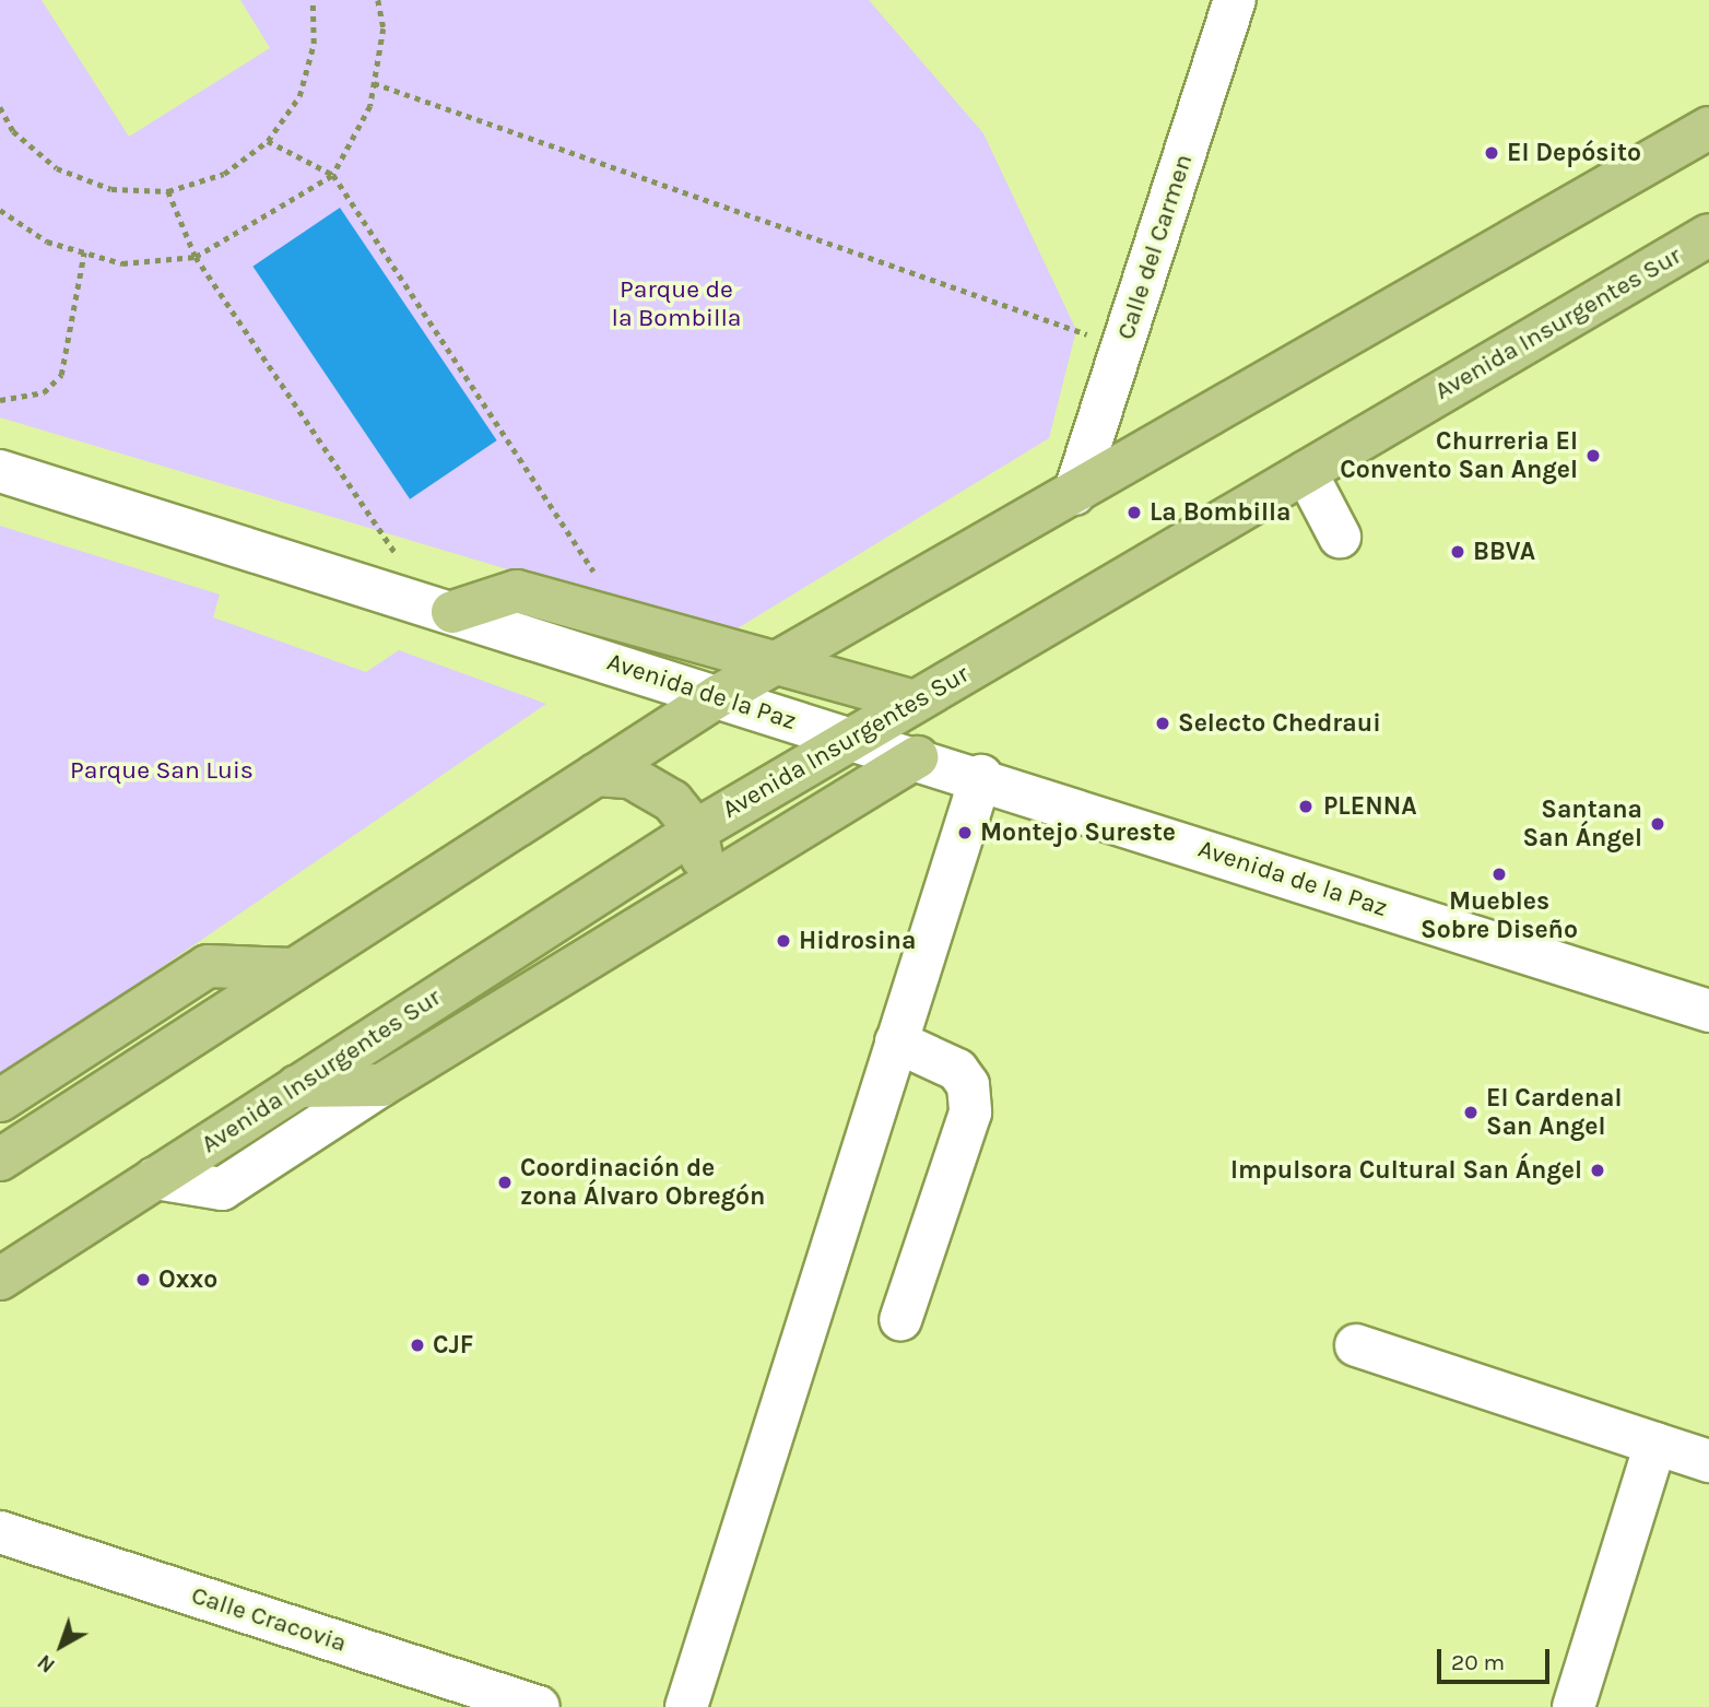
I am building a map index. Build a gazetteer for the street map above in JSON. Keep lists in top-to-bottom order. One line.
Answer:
{"streets":{"main road":["Avenida Insurgentes Sur"],"street":["Calle del Carmen","Avenida de la Paz","Calle Cracovia"]},"crossings":[["Avenida Insurgentes Sur","Avenida de la Paz"]],"parks":["Parque de la Bombilla","Parque San Luis"],"places":["El Depósito","Churreria El Convento San Angel","La Bombilla","BBVA","Selecto Chedraui","PLENNA","Santana San Ángel","Montejo Sureste","Muebles Sobre Diseño","Hidrosina","El Cardenal San Angel","Impulsora Cultural San Ángel","Coordinación de zona Álvaro Obregón","Oxxo","CJF"],"scale_bar":"20 m","north":"bottom left"}
